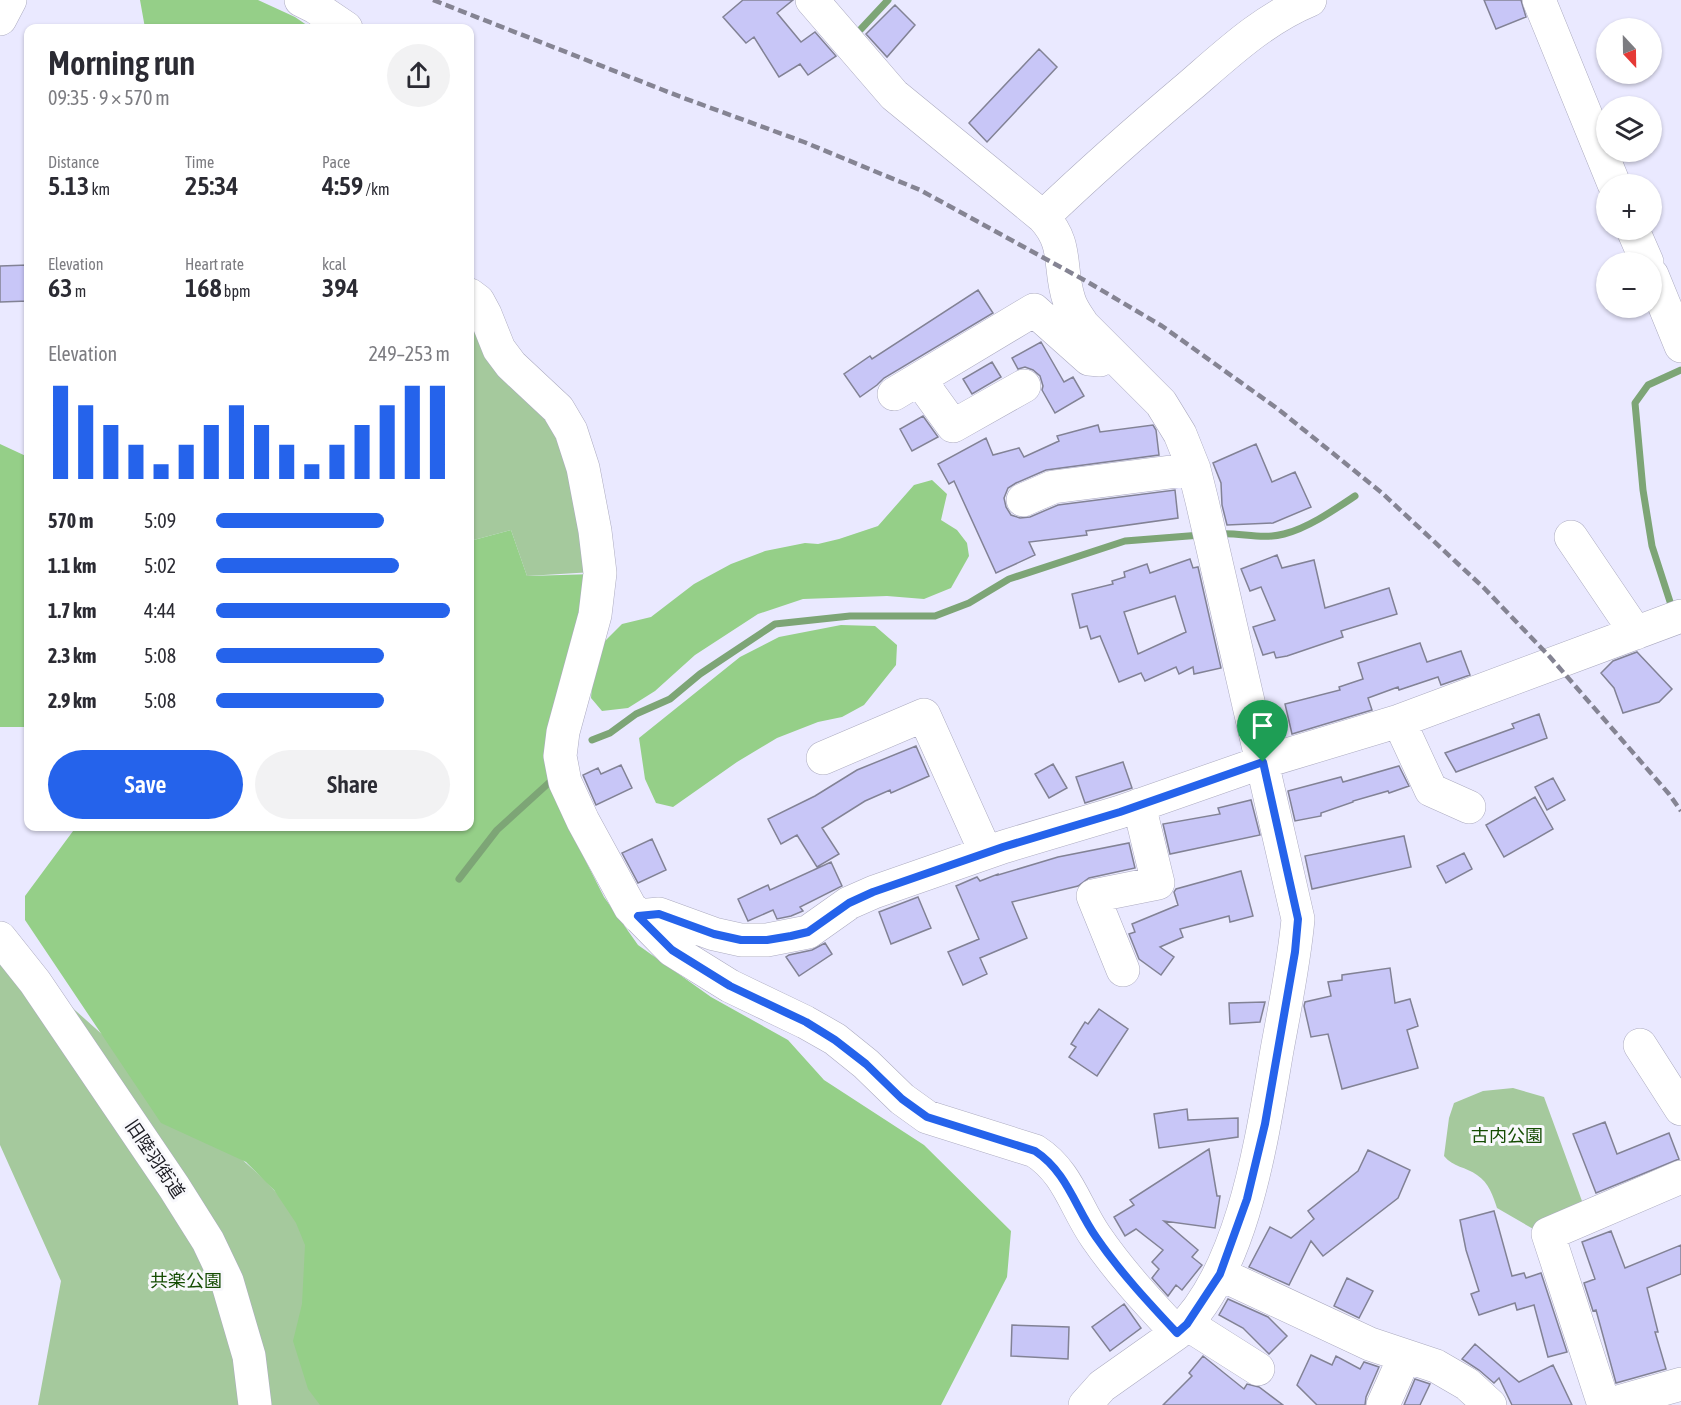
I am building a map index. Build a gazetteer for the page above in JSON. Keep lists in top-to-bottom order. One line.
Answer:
{"streets":{"street":["旧陸羽街道"]},"parks":["古内公園","共楽公園"],"north":"bottom","page":{"map_buttons":["+","−"],"heading":["Morning run","09:35 · 9 × 570 m"],"stats":[["Distance","5.13 km"],["Time","25:34"],["Pace","4:59 /km"],["Elevation","63 m"],["Heart rate","168 bpm"],["kcal","394"]],"chart":["Elevation","249–253 m"],"list":[{"name":"570 m","note":"5:09"},{"name":"1.1 km","note":"5:02"},{"name":"1.7 km","note":"4:44"},{"name":"2.3 km","note":"5:08"},{"name":"2.9 km","note":"5:08"}],"buttons":["Save","Share"]}}
